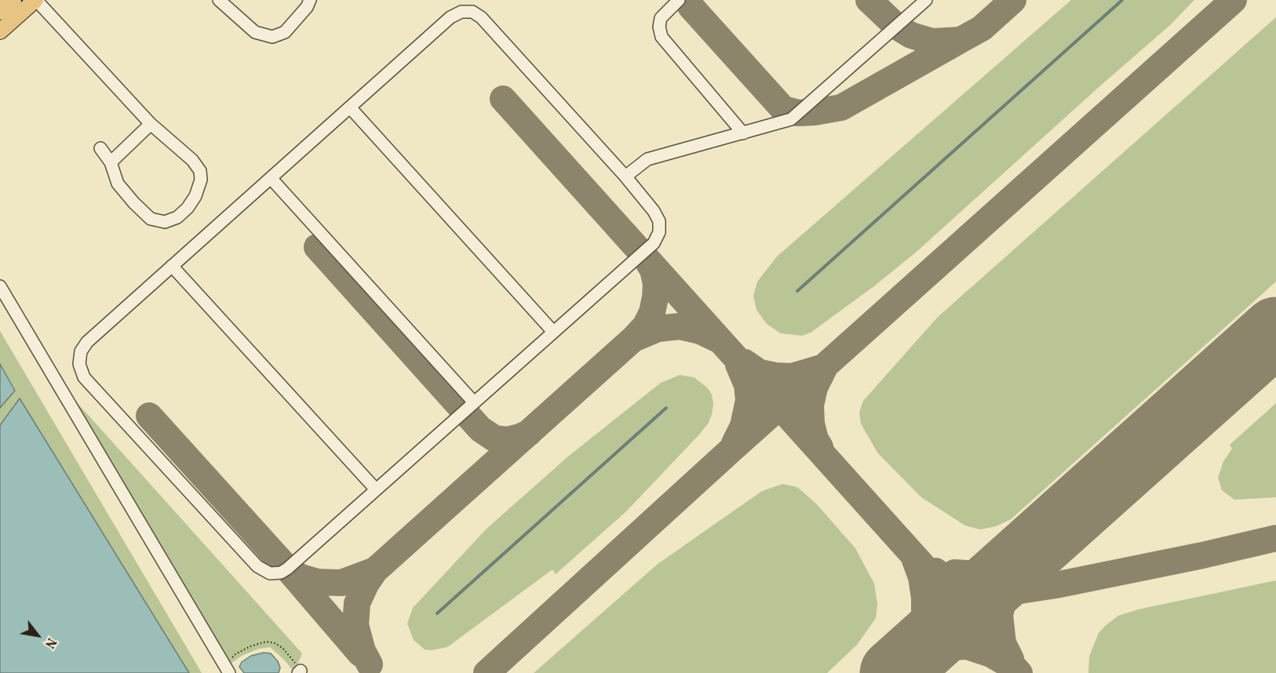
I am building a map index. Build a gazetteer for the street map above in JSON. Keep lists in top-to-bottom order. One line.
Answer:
{"north":"bottom right"}
